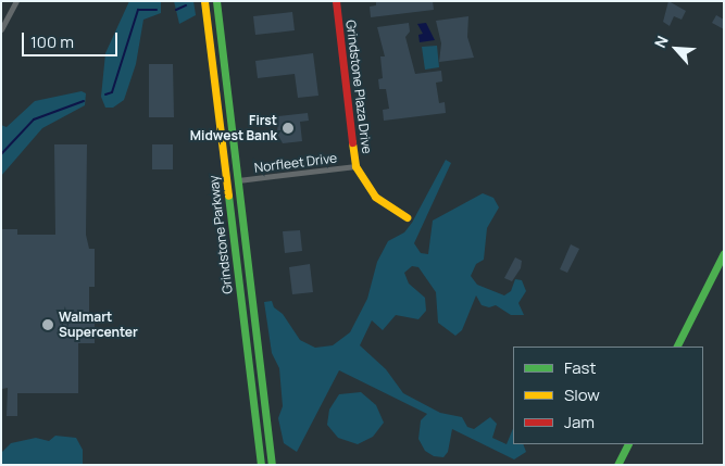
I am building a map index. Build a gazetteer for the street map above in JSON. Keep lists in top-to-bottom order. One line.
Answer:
{"streets":{"main road":["Grindstone Plaza Drive","Grindstone Parkway"],"street":["Norfleet Drive"]},"crossings":[["Grindstone Plaza Drive","Norfleet Drive"],["Norfleet Drive","Grindstone Parkway"]],"places":["First Midwest Bank","Walmart Supercenter"],"legend":["Fast","Slow","Jam"],"scale_bar":"100 m","north":"top left"}
